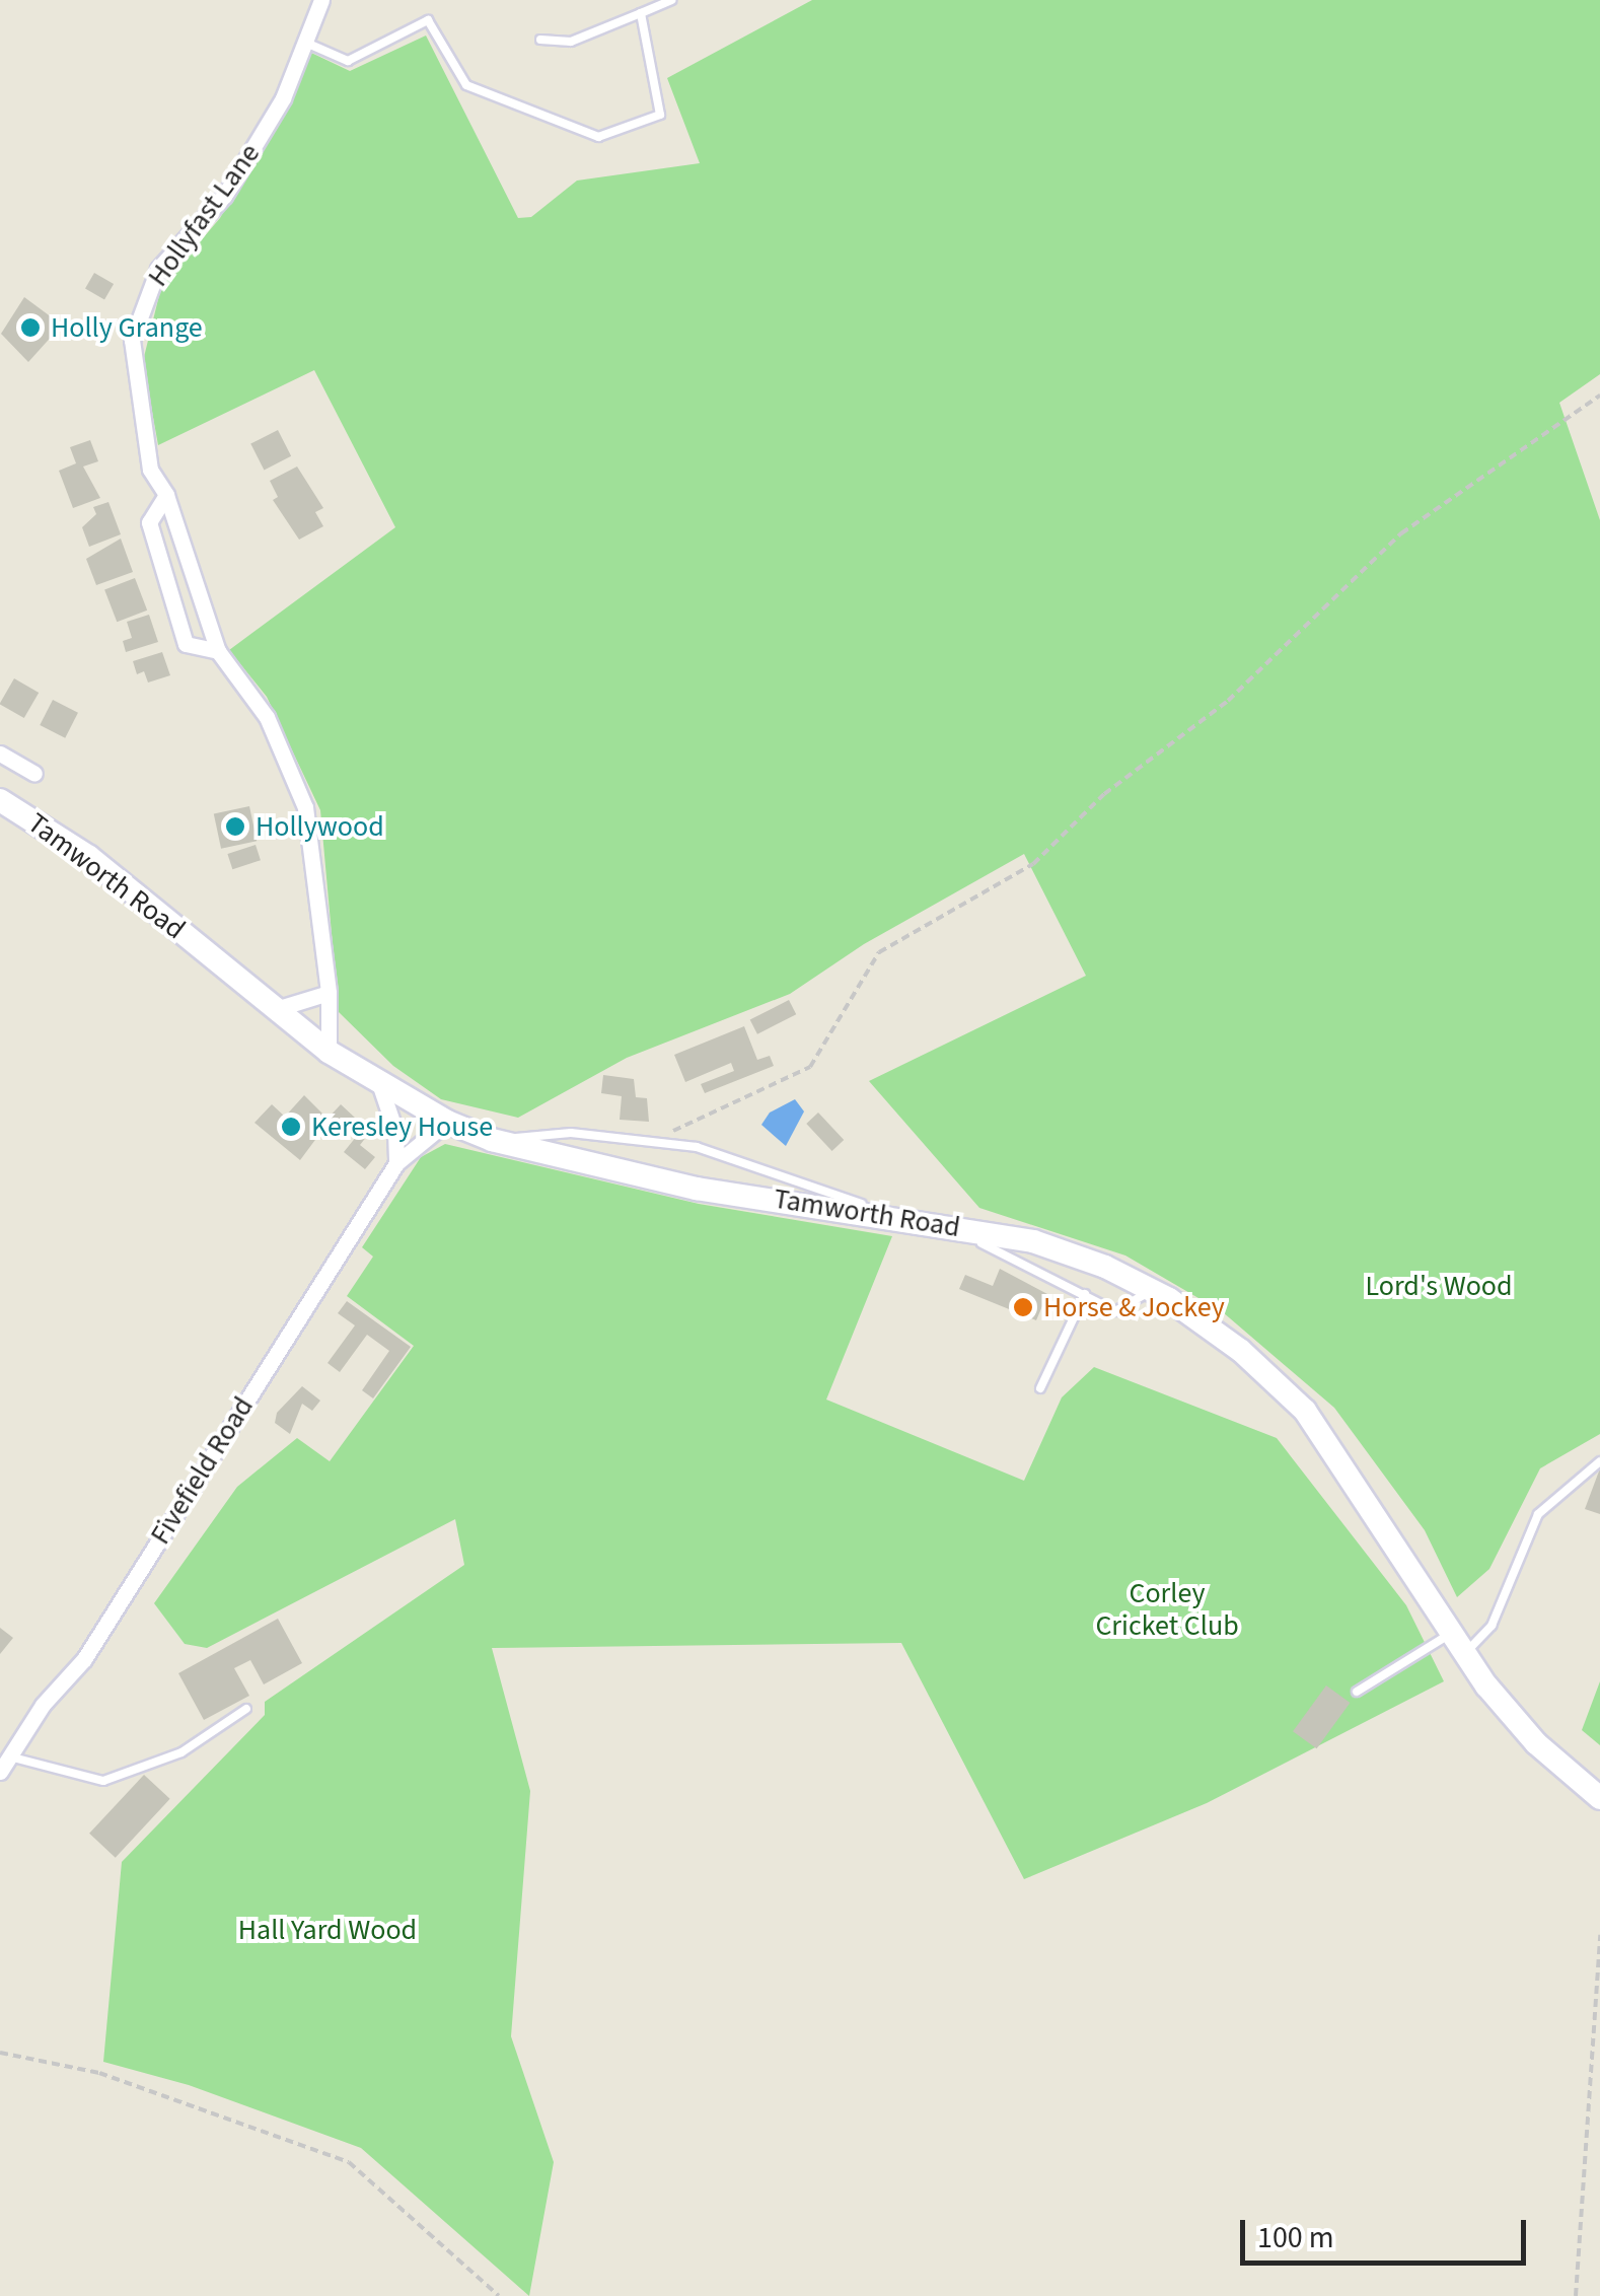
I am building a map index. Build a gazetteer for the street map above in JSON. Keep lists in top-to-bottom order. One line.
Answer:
{"streets":{"main road":["Tamworth Road"],"street":["Hollyfast Lane","Fivefield Road"]},"crossings":[["Hollyfast Lane","Tamworth Road"],["Tamworth Road","Fivefield Road"]],"parks":["Lord's Wood","Corley Cricket Club","Hall Yard Wood"],"places":["Holly Grange","Hollywood","Keresley House","Horse & Jockey"],"scale_bar":"100 m"}
